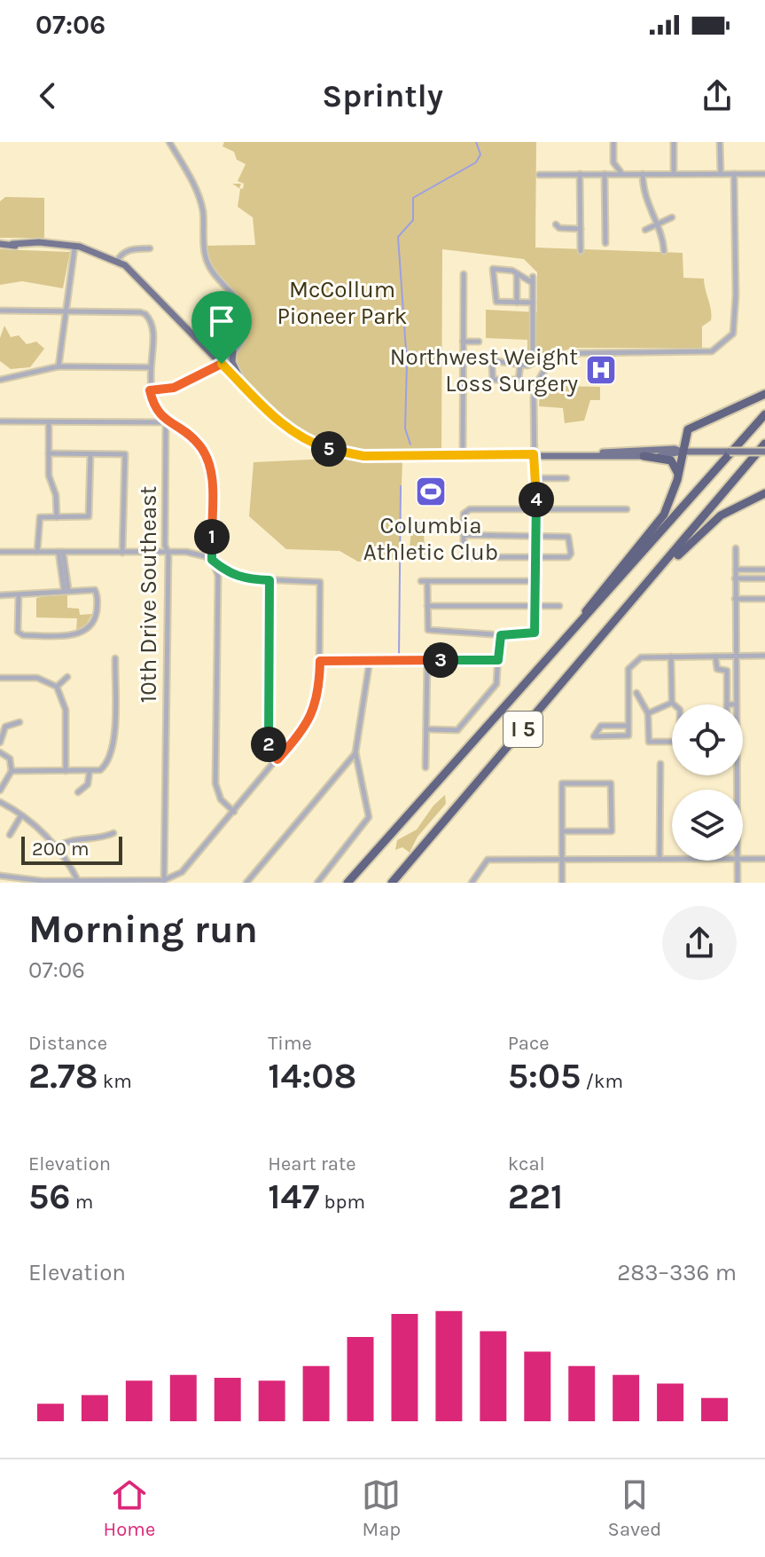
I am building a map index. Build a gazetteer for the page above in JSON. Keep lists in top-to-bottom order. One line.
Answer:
{"streets":{"highway":["I 5"],"street":["10th Drive Southeast"]},"parks":["McCollum Pioneer Park"],"places":{"hospital":["Northwest Weight Loss Surgery"],"sports":["Columbia Athletic Club"]},"scale_bar":"200 m","page":{"status":"07:06","header":"Sprintly","pins":["5","4","1","3","2"],"scale":"200 m","heading":["Morning run","07:06"],"stats":[["Distance","2.78 km"],["Time","14:08"],["Pace","5:05 /km"],["Elevation","56 m"],["Heart rate","147 bpm"],["kcal","221"]],"chart":["Elevation","283–336 m"],"tabs":["Home","Map","Saved"]}}
